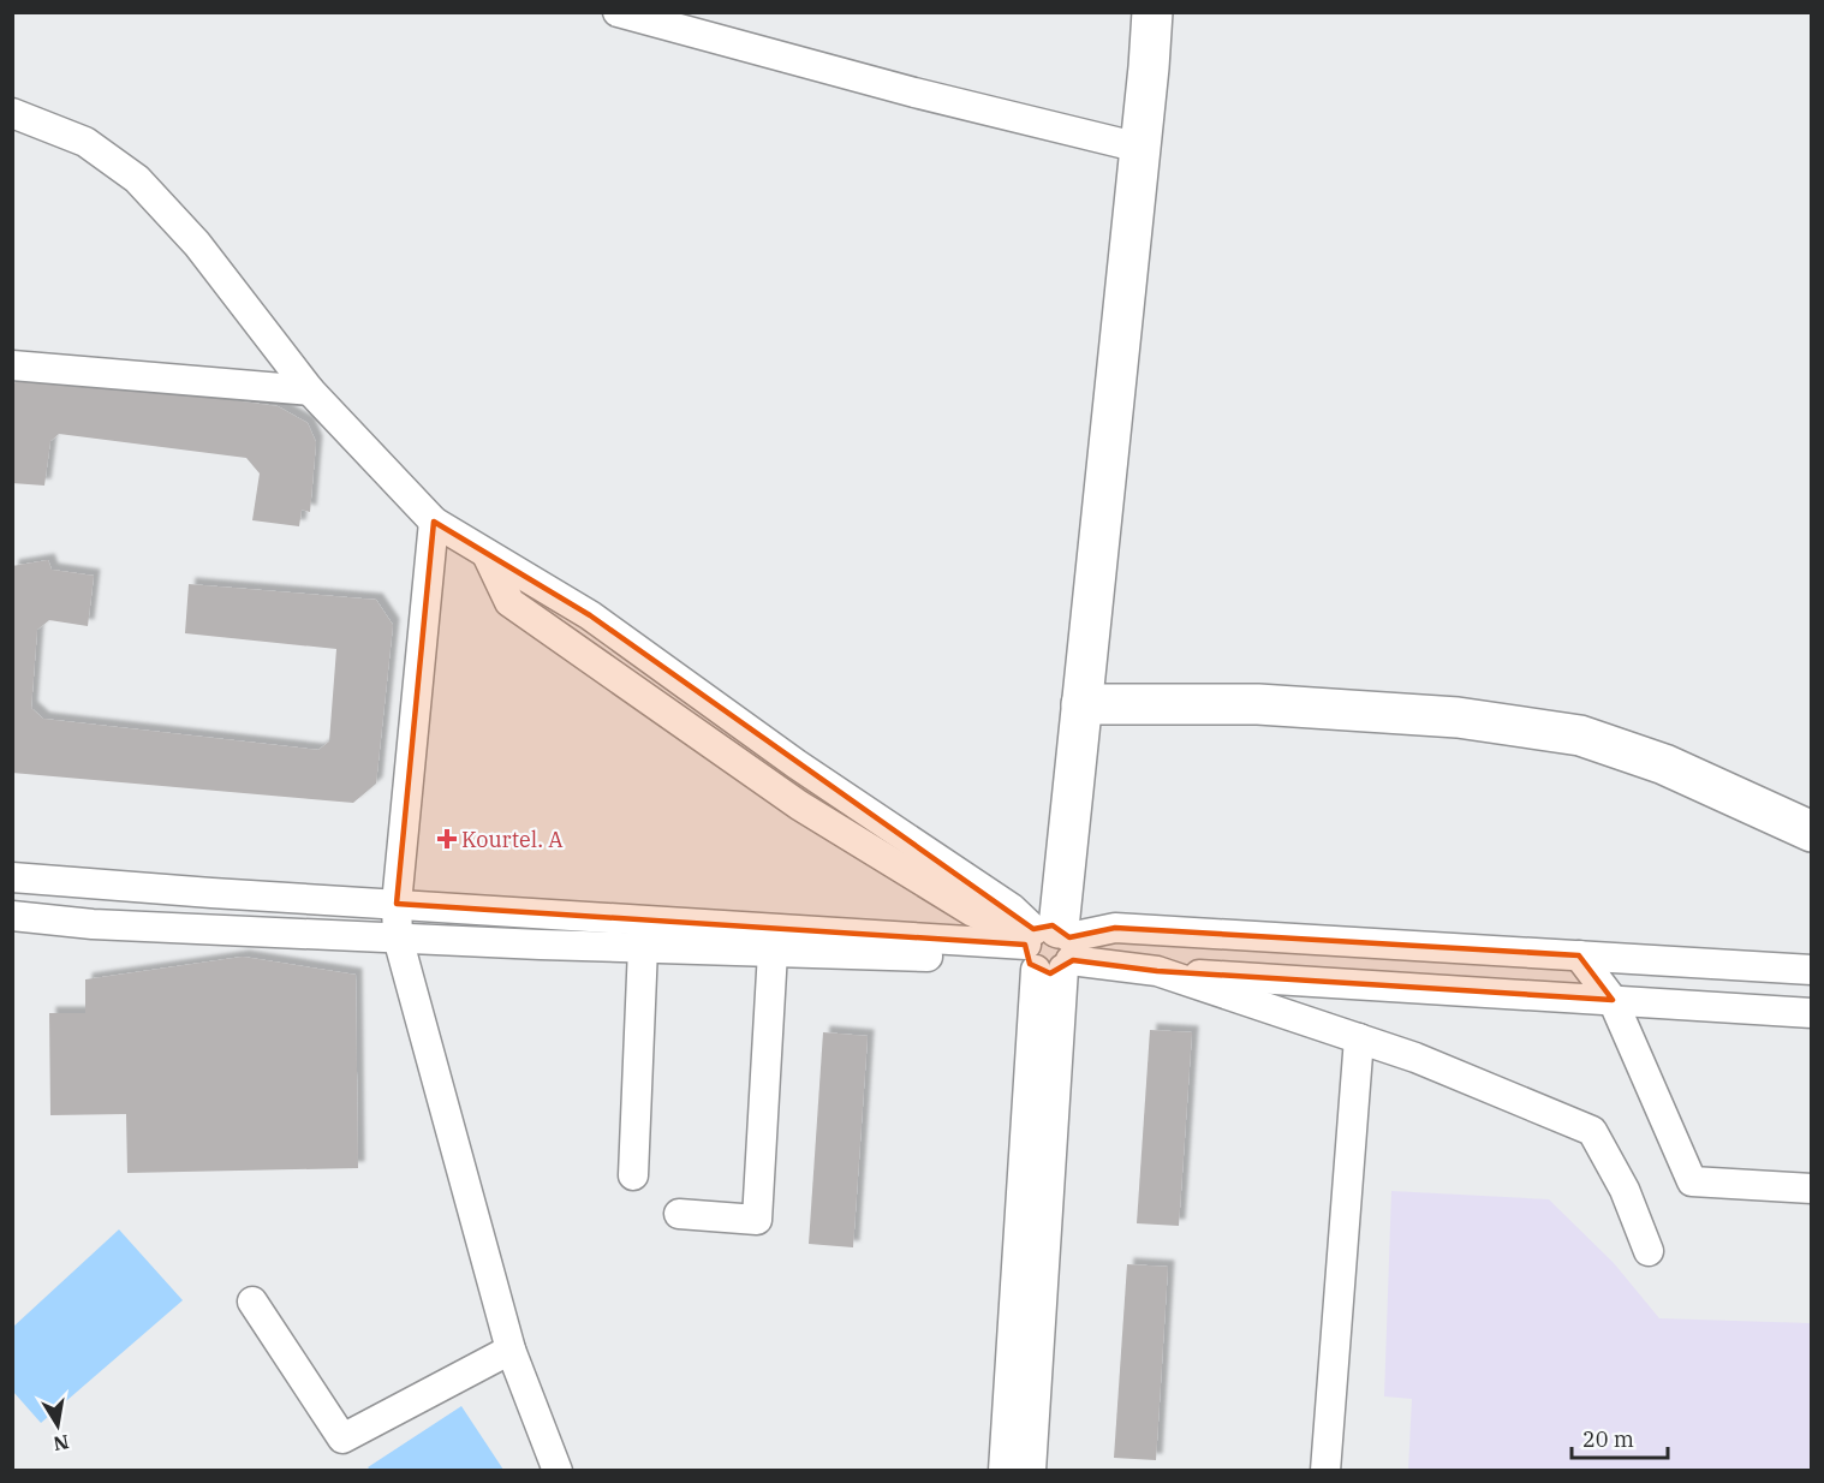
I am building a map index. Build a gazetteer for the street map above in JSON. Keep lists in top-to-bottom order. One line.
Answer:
{"places":{"health":["Kourtel. A"]},"scale_bar":"20 m","north":"bottom"}
